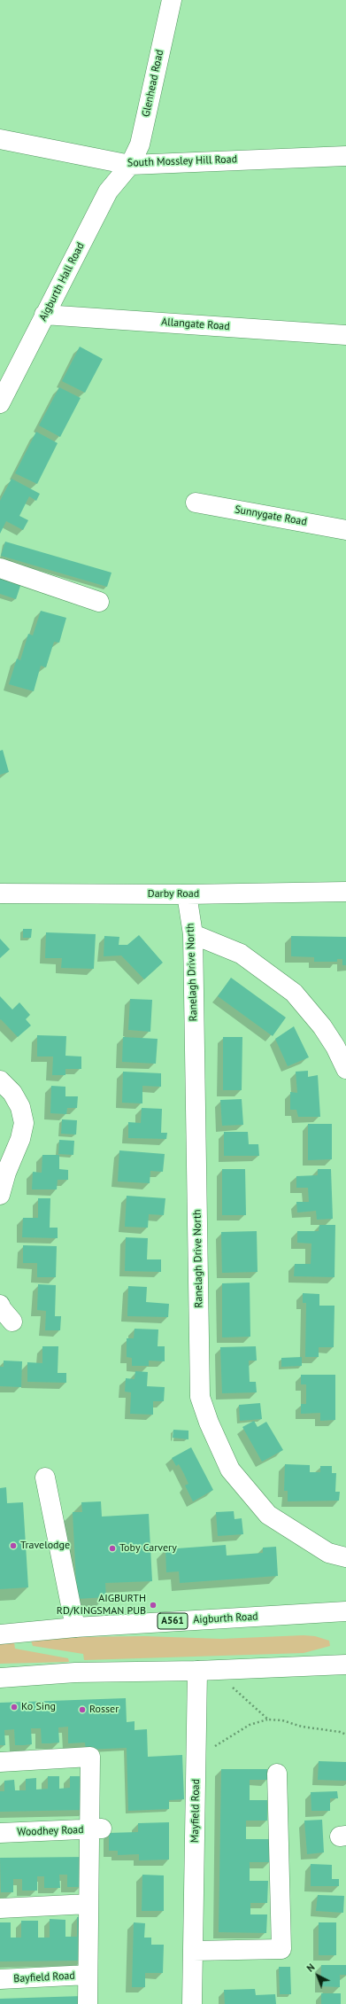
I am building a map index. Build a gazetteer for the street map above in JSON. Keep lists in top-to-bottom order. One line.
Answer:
{"streets":{"main road":["Glenhead Road","South Mossley Hill Road","Aigburth Hall Road","Allangate Road","Sunnygate Road","Darby Road","Ranelagh Drive North","Aigburth Road","A561","Mayfield Road","Woodhey Road","Bayfield Road"]},"crossings":[["Glenhead Road","South Mossley Hill Road"],["Glenhead Road","Aigburth Hall Road"],["South Mossley Hill Road","Aigburth Hall Road"],["Aigburth Hall Road","Allangate Road"],["Darby Road","Ranelagh Drive North"]],"places":["Travelodge","Toby Carvery","AIGBURTH RD/KINGSMAN PUB","Ko Sing","Rosser"],"north":"top left"}
